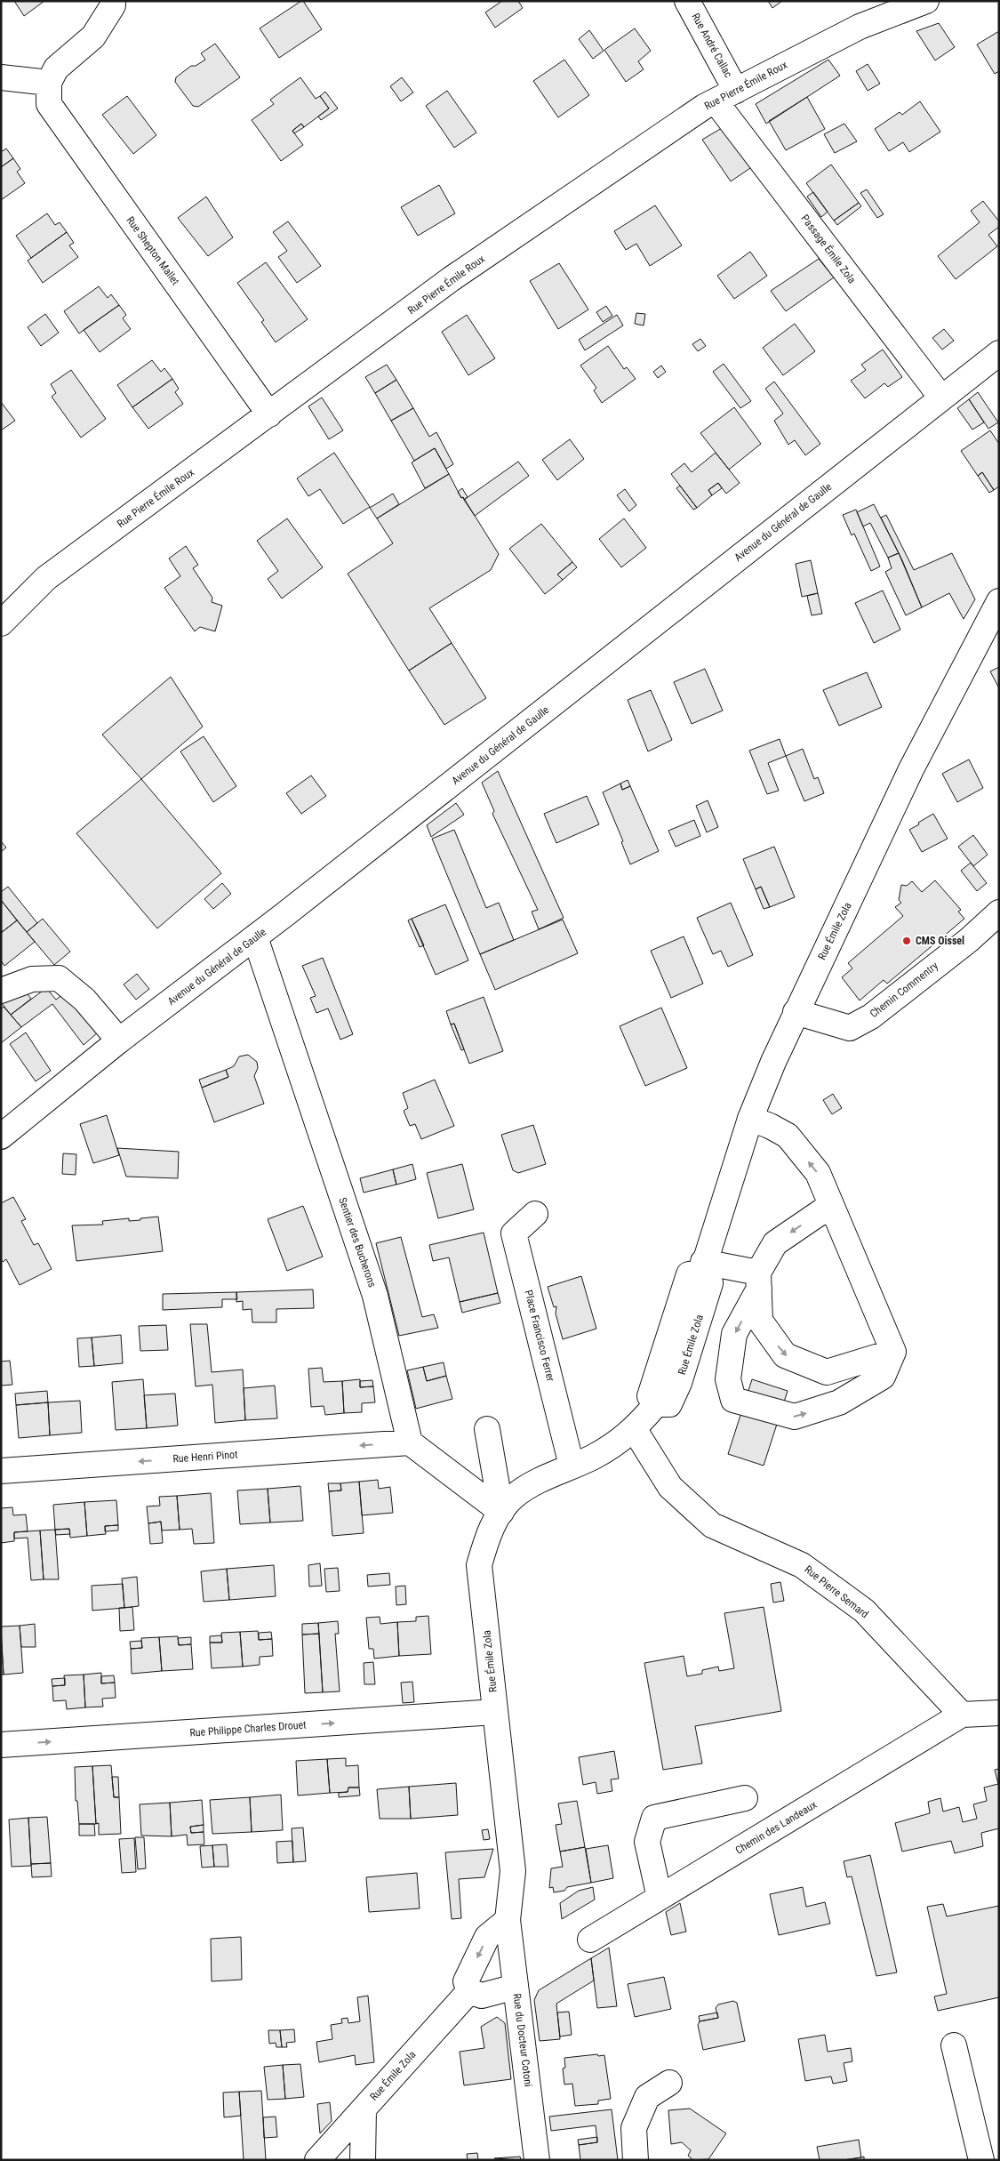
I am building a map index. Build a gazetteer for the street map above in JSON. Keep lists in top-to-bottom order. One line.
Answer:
{"streets":{"street":["Rue André Callac","Rue Pierre Émile Roux","Passage Émile Zola","Rue Shepton Mallet","Avenue du Général de Gaulle","Rue Émile Zola","Chemin Commentry","Sentier des Bucherons","Place Francisco Ferrer","Rue Henri Pinot","Rue Pierre Semard","Rue Philippe Charles Drouet","Chemin des Landeaux","Rue du Docteur Cotoni"]},"crossings":[["Rue André Callac","Rue Pierre Émile Roux"],["Rue André Callac","Passage Émile Zola"],["Rue Pierre Émile Roux","Passage Émile Zola"],["Rue Pierre Émile Roux","Rue Shepton Mallet"],["Passage Émile Zola","Avenue du Général de Gaulle"],["Avenue du Général de Gaulle","Sentier des Bucherons"],["Rue Émile Zola","Chemin Commentry"],["Rue Émile Zola","Place Francisco Ferrer"],["Rue Émile Zola","Rue Pierre Semard"],["Rue Émile Zola","Rue Philippe Charles Drouet"],["Rue Émile Zola","Rue du Docteur Cotoni"],["Sentier des Bucherons","Rue Henri Pinot"],["Rue Pierre Semard","Chemin des Landeaux"]],"one_way":["Rue Henri Pinot","Rue Philippe Charles Drouet"],"places":["CMS Oissel"]}
